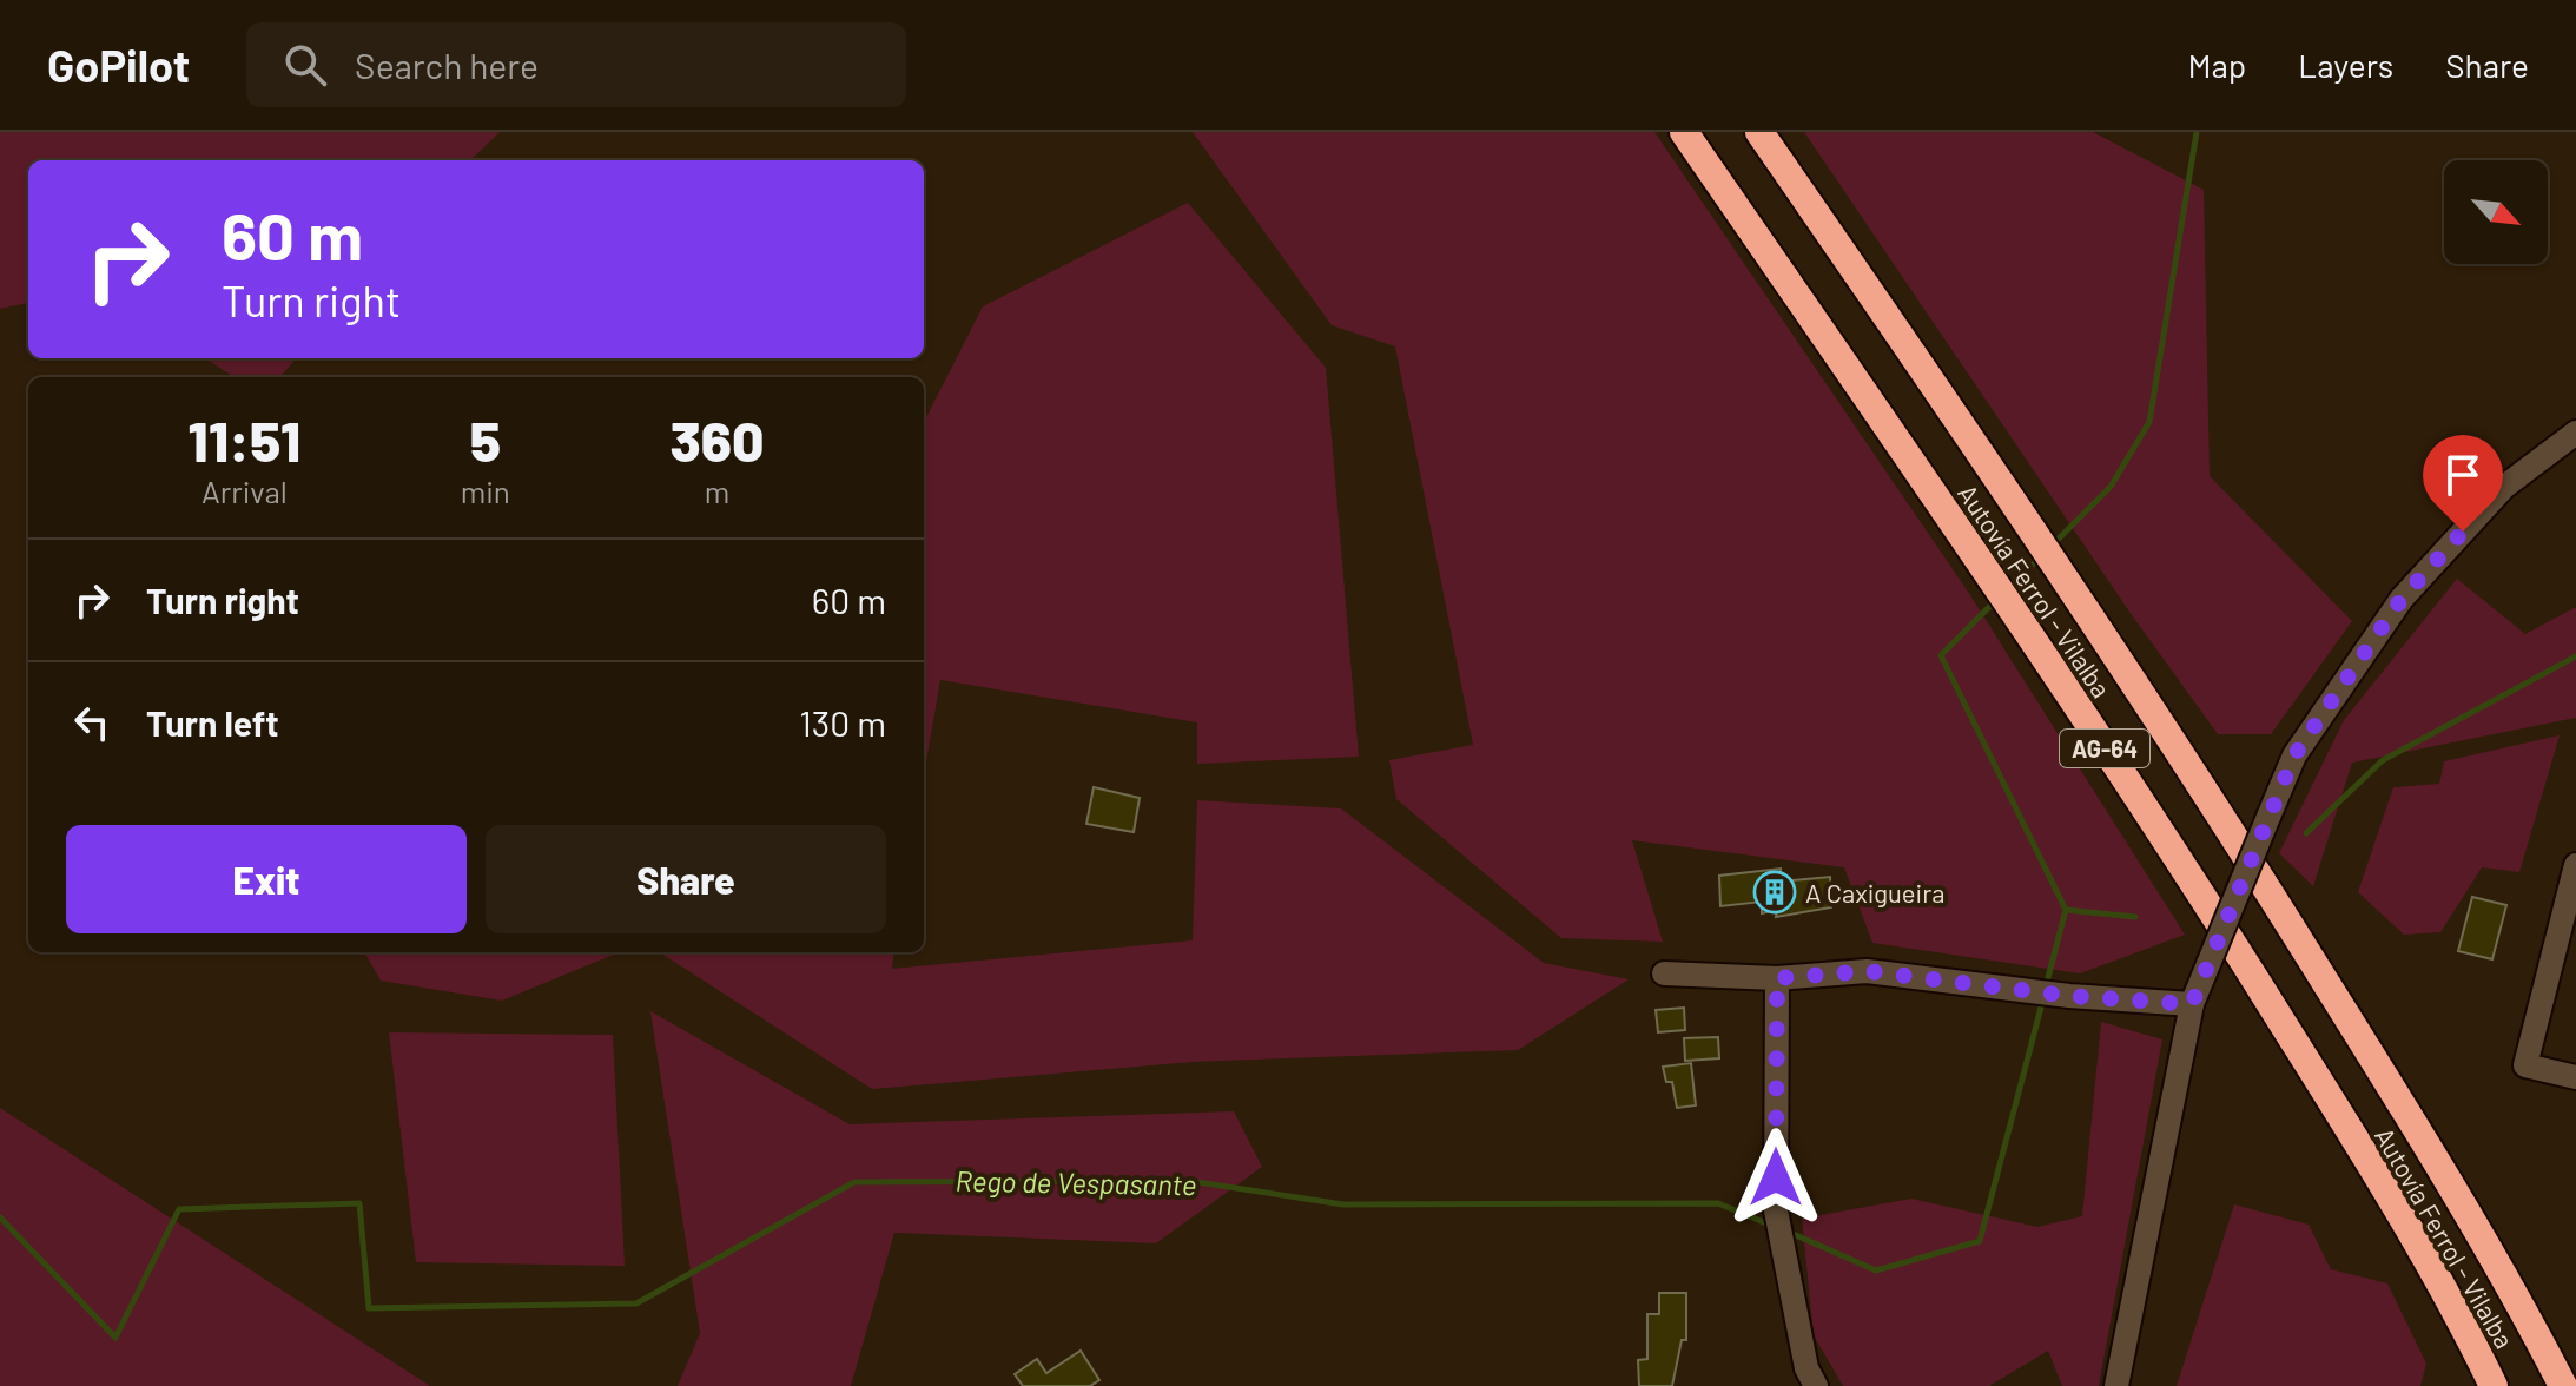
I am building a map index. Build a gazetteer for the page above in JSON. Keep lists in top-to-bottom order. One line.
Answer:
{"streets":{"highway":["Autovía Ferrol - Vilalba","AG-64"]},"water":["Rego de Vespasante"],"places":{"building":["A Caxigueira"]},"north":"bottom right","page":{"header":"GoPilot","search":"Search here","nav":["Map","Layers","Share"],"turn":["60 m","Turn right"],"eta":["11:51","Arrival","5","min","360","m"],"list":[{"name":"Turn right","value":"60 m"},{"name":"Turn left","value":"130 m"}],"buttons":["Exit","Share"]}}
